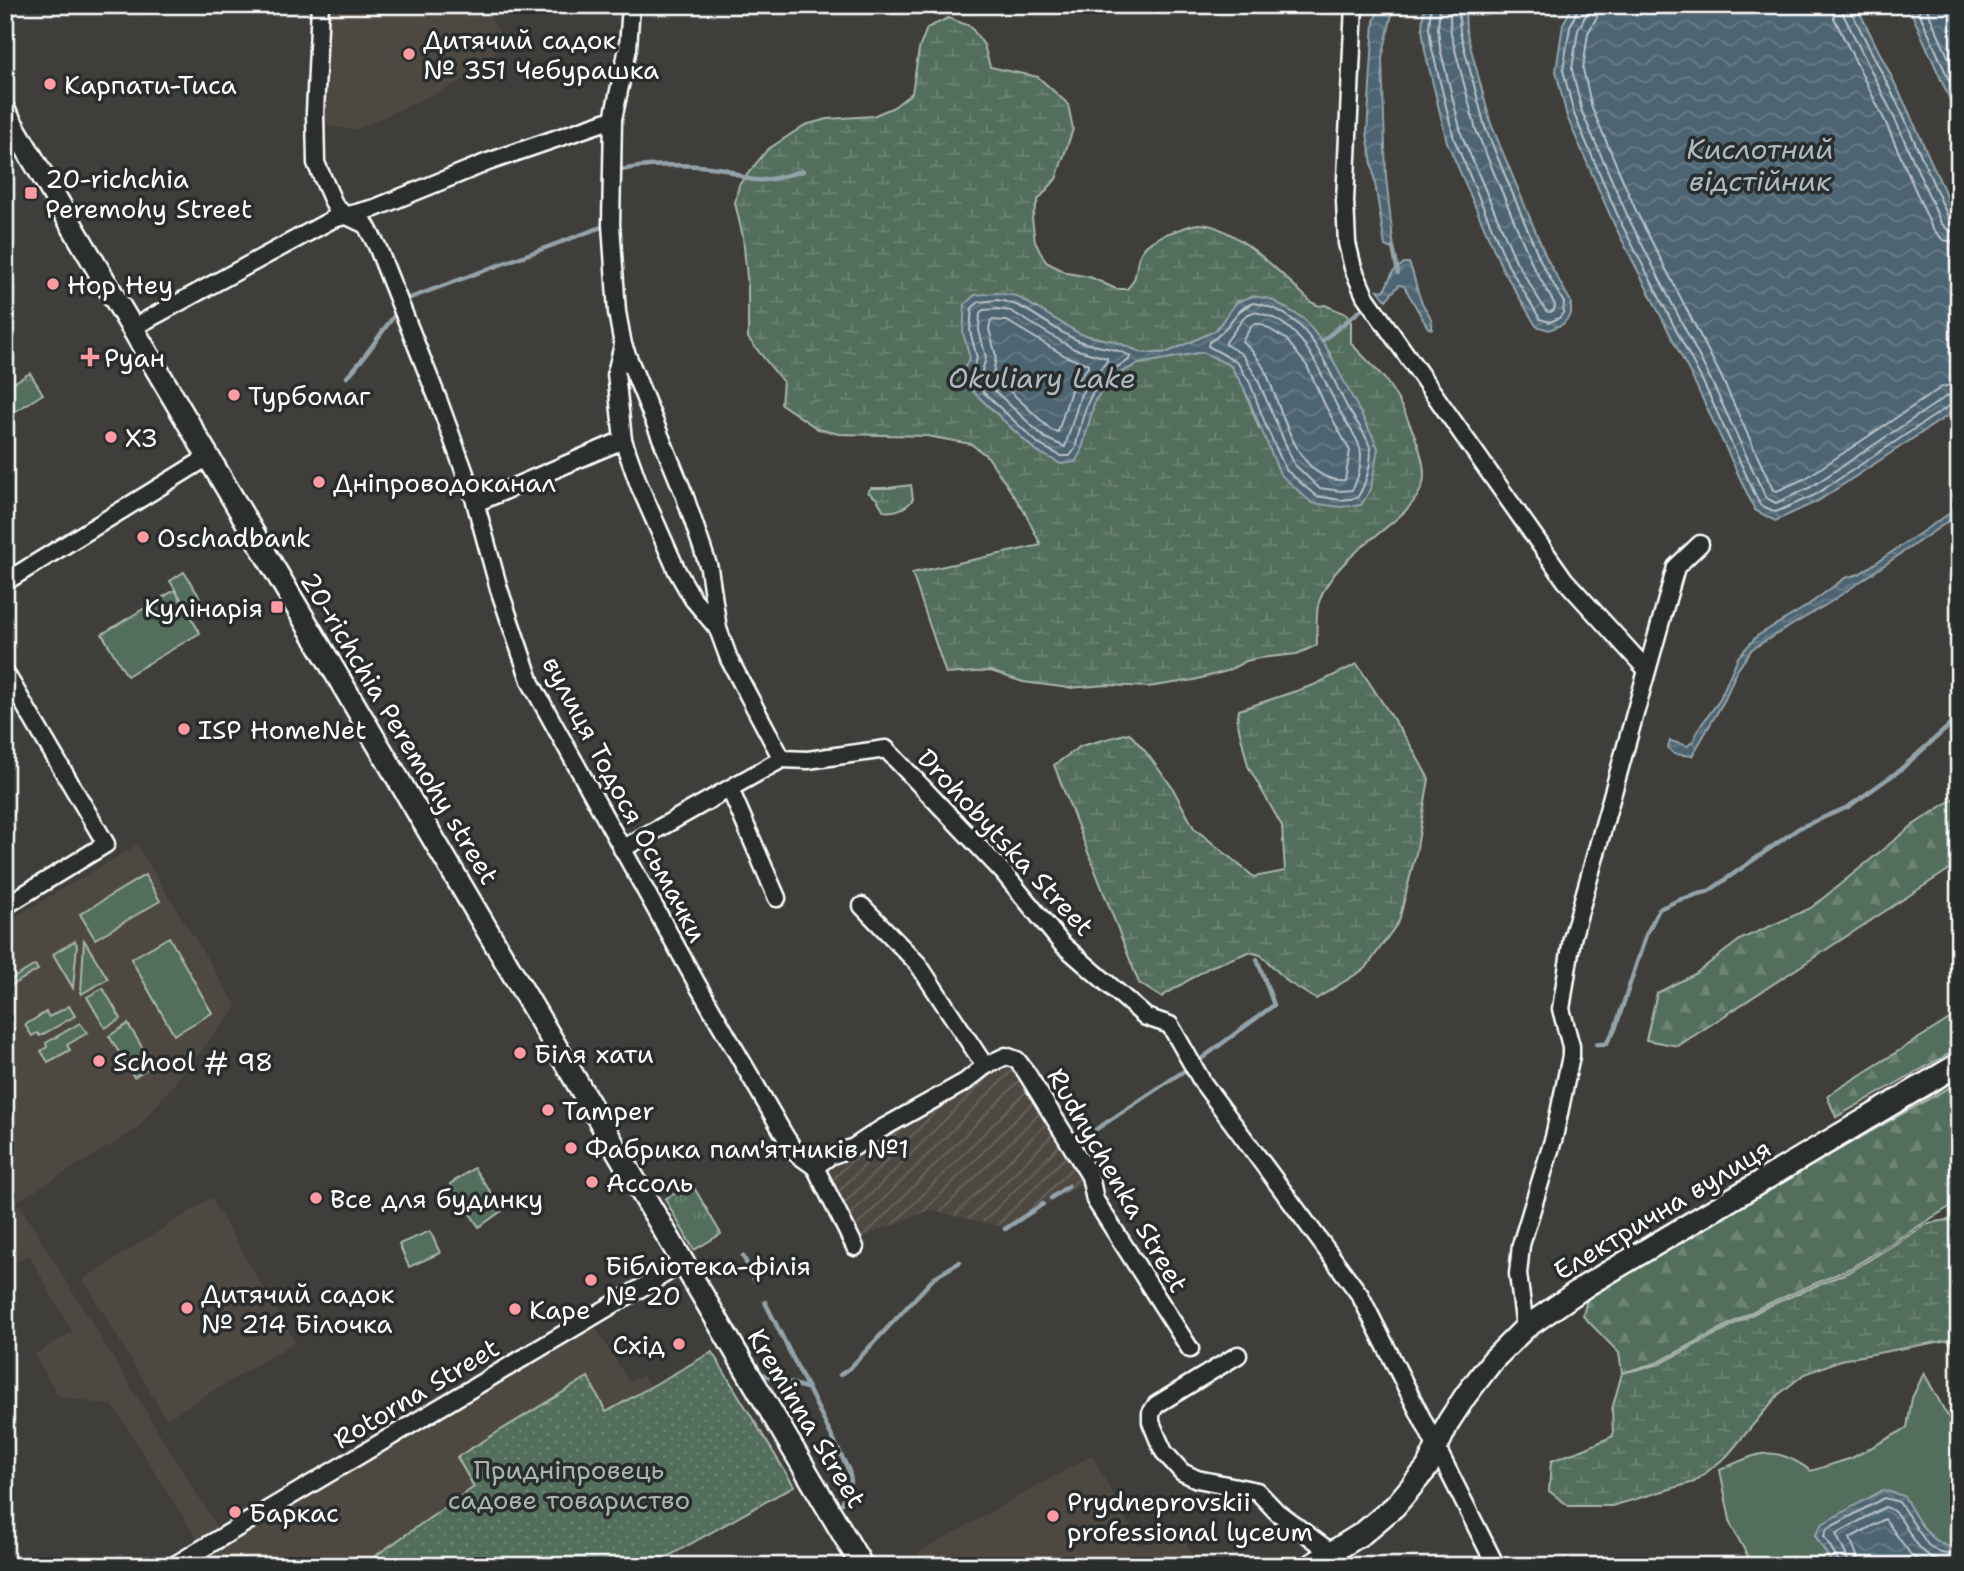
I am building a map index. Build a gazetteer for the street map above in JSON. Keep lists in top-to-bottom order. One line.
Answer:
{"streets":{"street":["20-richchia Peremohy street","вулиця Тодося Осьмачки","Drohobytska Street","Rudnychenka Street","Електрична вулиця","Rotorna Street","Kreminna Street"]},"crossings":[["20-richchia Peremohy street","Rotorna Street"],["20-richchia Peremohy street","Kreminna Street"],["Drohobytska Street","Електрична вулиця"],["Rotorna Street","Kreminna Street"]],"water":["Кислотний відстійник","Okuliary Lake"],"parks":["Придніпровець садове товариство"],"places":{"other":["Дитячий садок № 351 Чебурашка","Карпати-Тиса","Hop Hey","Турбомаг","ХЗ","Дніпроводоканал","Oschadbank","ISP HomeNet","Біля хати","School # 98","Tamper","Фабрика пам'ятників №1","Ассоль","Все для будинку","Бібліотека-філія № 20","Дитячий садок № 214 Білочка","Каре","Схід","Баркас","Prydneprovskii professional lyceum"],"transit":["20-richchia Peremohy Street","Кулінарія"],"health":["Руан"]}}
